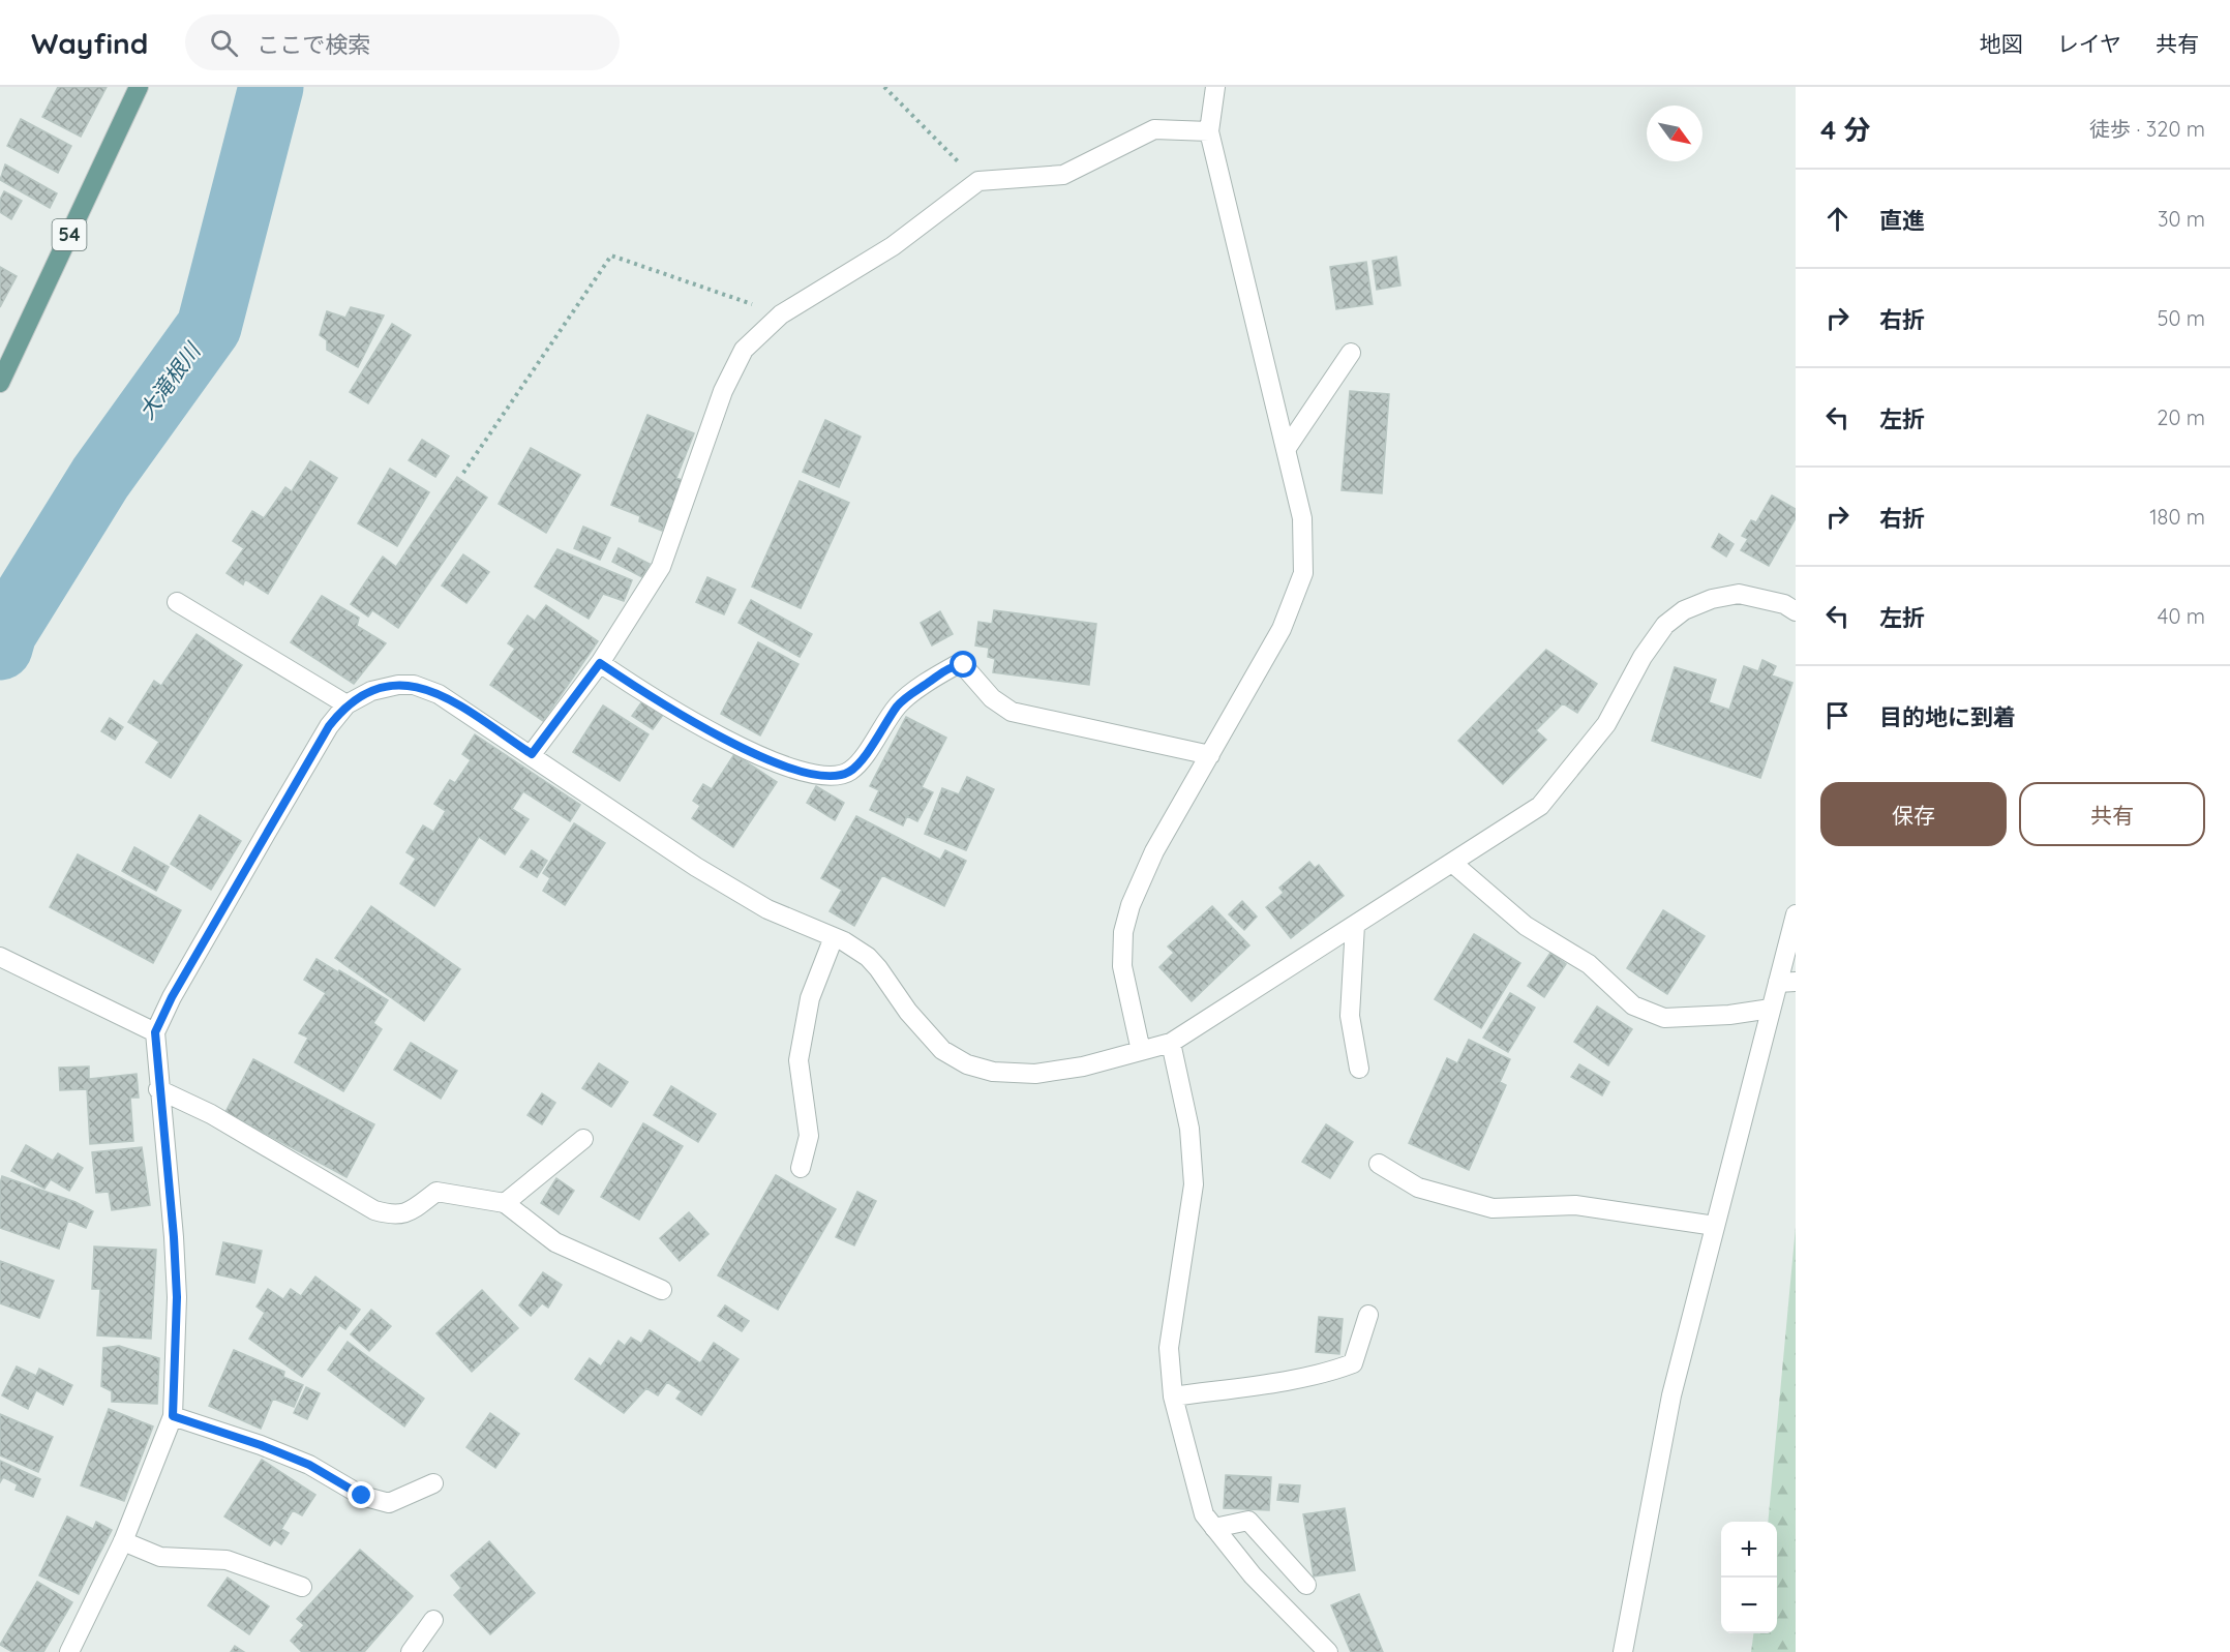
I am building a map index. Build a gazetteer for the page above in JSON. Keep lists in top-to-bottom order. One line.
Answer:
{"streets":{"main road":["54"]},"water":["大滝根川"],"north":"bottom right","page":{"header":"Wayfind","search":"ここで検索","nav":["地図","レイヤ","共有"],"heading":["4 分","徒歩 · 320 m"],"list":[["直進","30 m"],["右折","50 m"],["左折","20 m"],["右折","180 m"],["左折","40 m"],"目的地に到着"],"buttons":["保存","共有"],"map_buttons":["+","−"]}}
